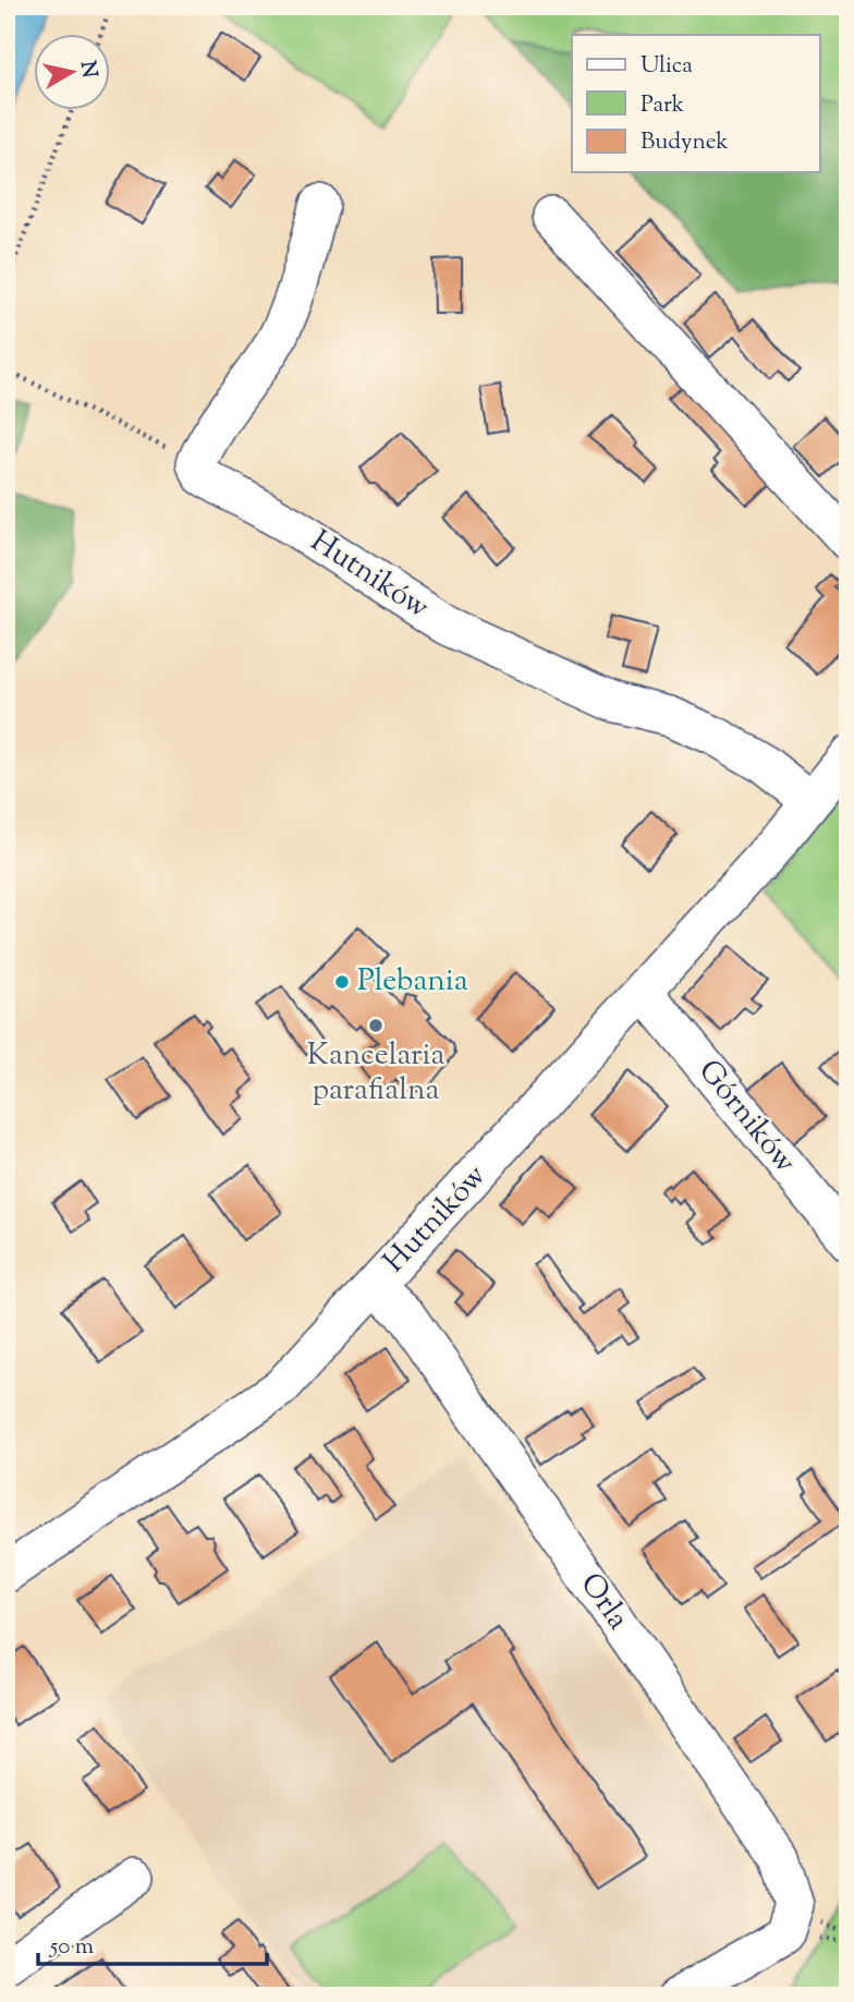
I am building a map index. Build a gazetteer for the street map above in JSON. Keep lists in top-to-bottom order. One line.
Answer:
{"streets":{"street":["Hutników","Górników","Orla"]},"crossings":[["Hutników","Górników"],["Hutników","Orla"]],"places":["Plebania","Kancelaria parafialna"],"legend":["Ulica","Park","Budynek"],"scale_bar":"50 m","north":"right"}
